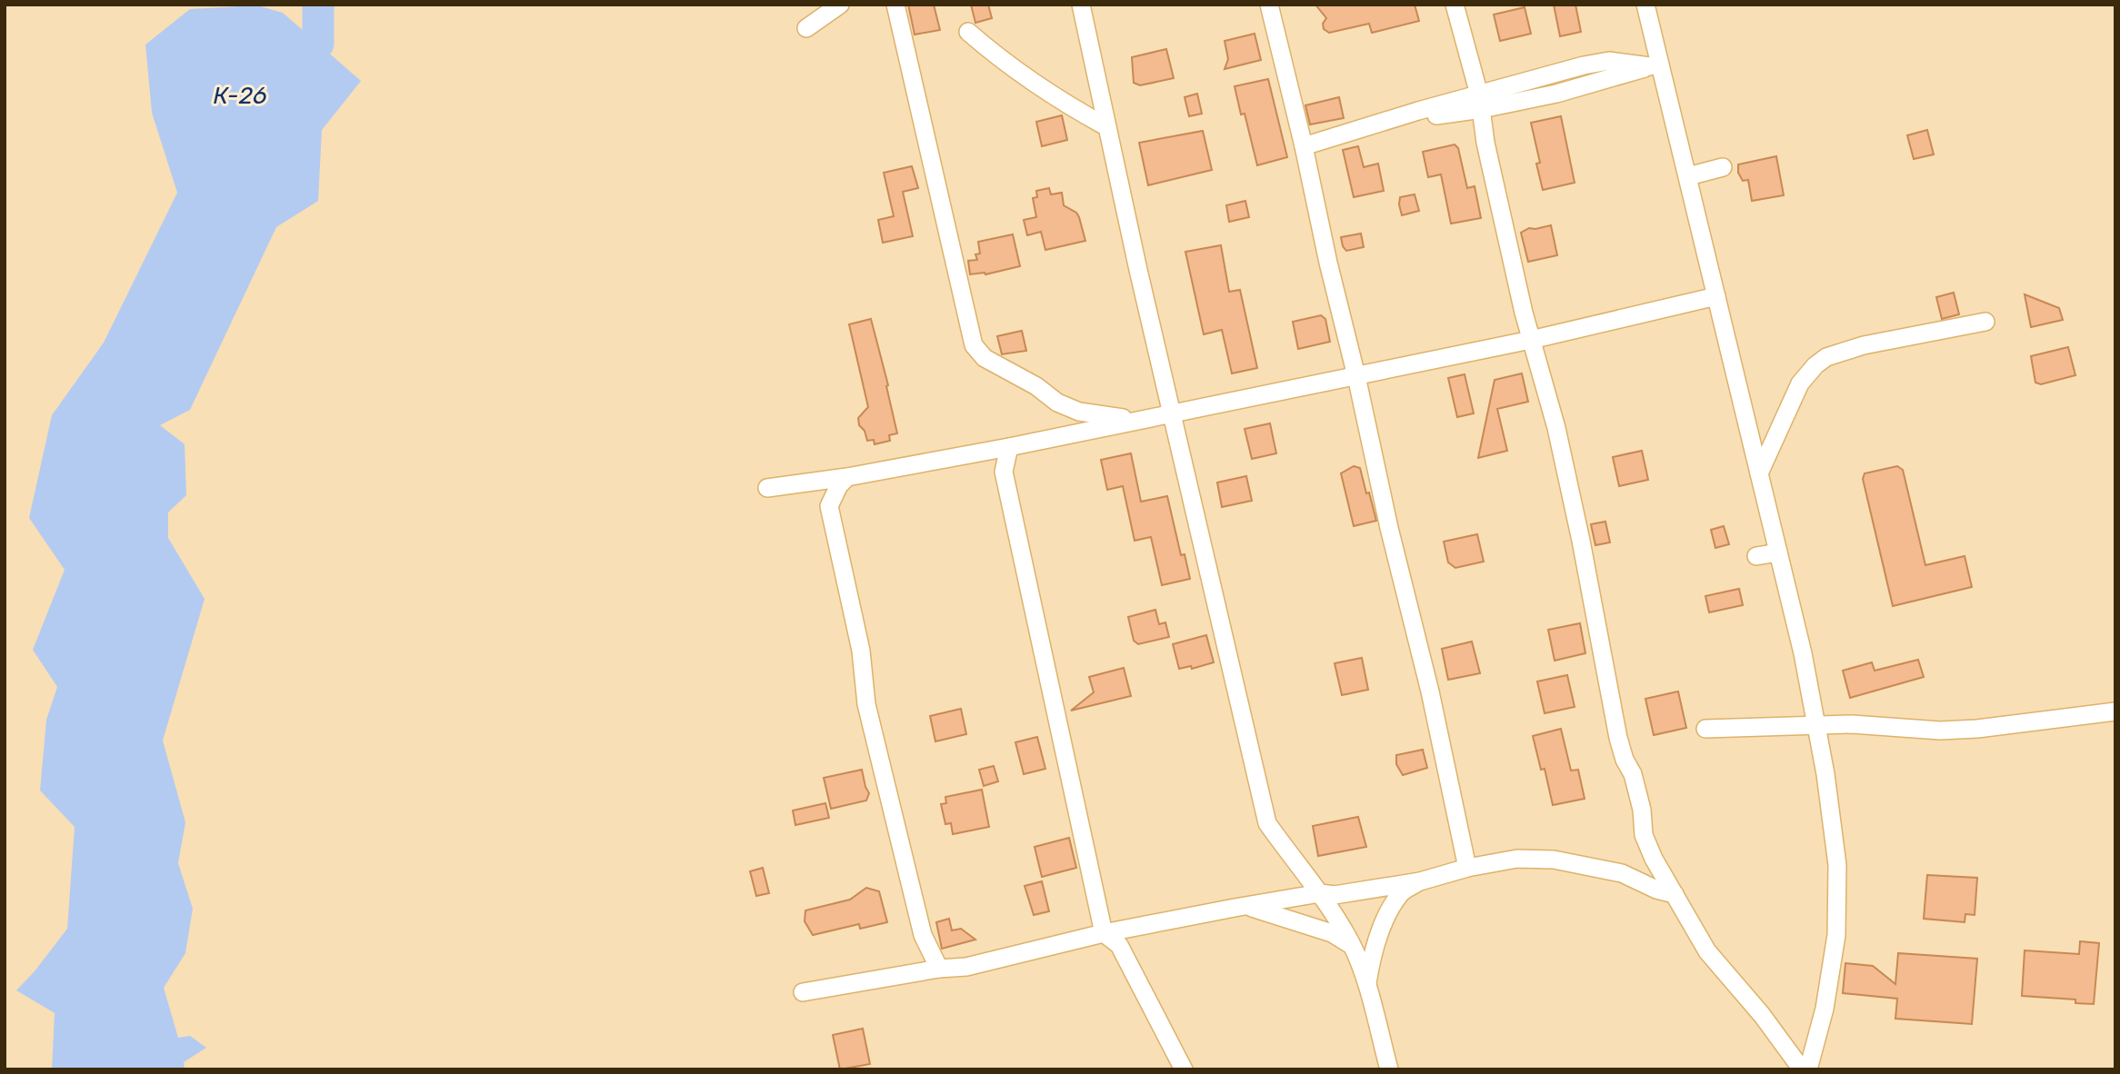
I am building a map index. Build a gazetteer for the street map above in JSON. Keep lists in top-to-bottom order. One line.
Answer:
{"water":["К-26"]}
